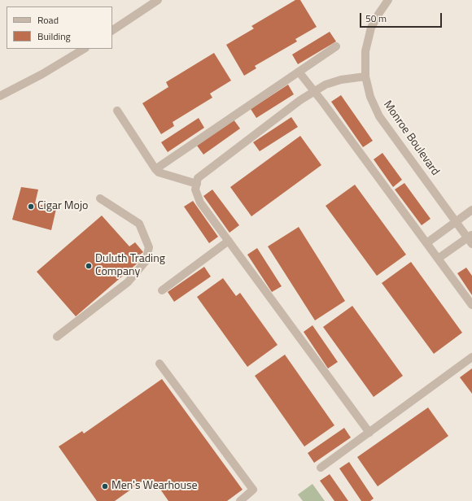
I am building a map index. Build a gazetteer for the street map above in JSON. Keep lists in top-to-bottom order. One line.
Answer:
{"streets":{"street":["Monroe Boulevard"]},"places":["Cigar Mojo","Duluth Trading Company","Men's Wearhouse"],"legend":["Road","Building"],"scale_bar":"50 m"}
